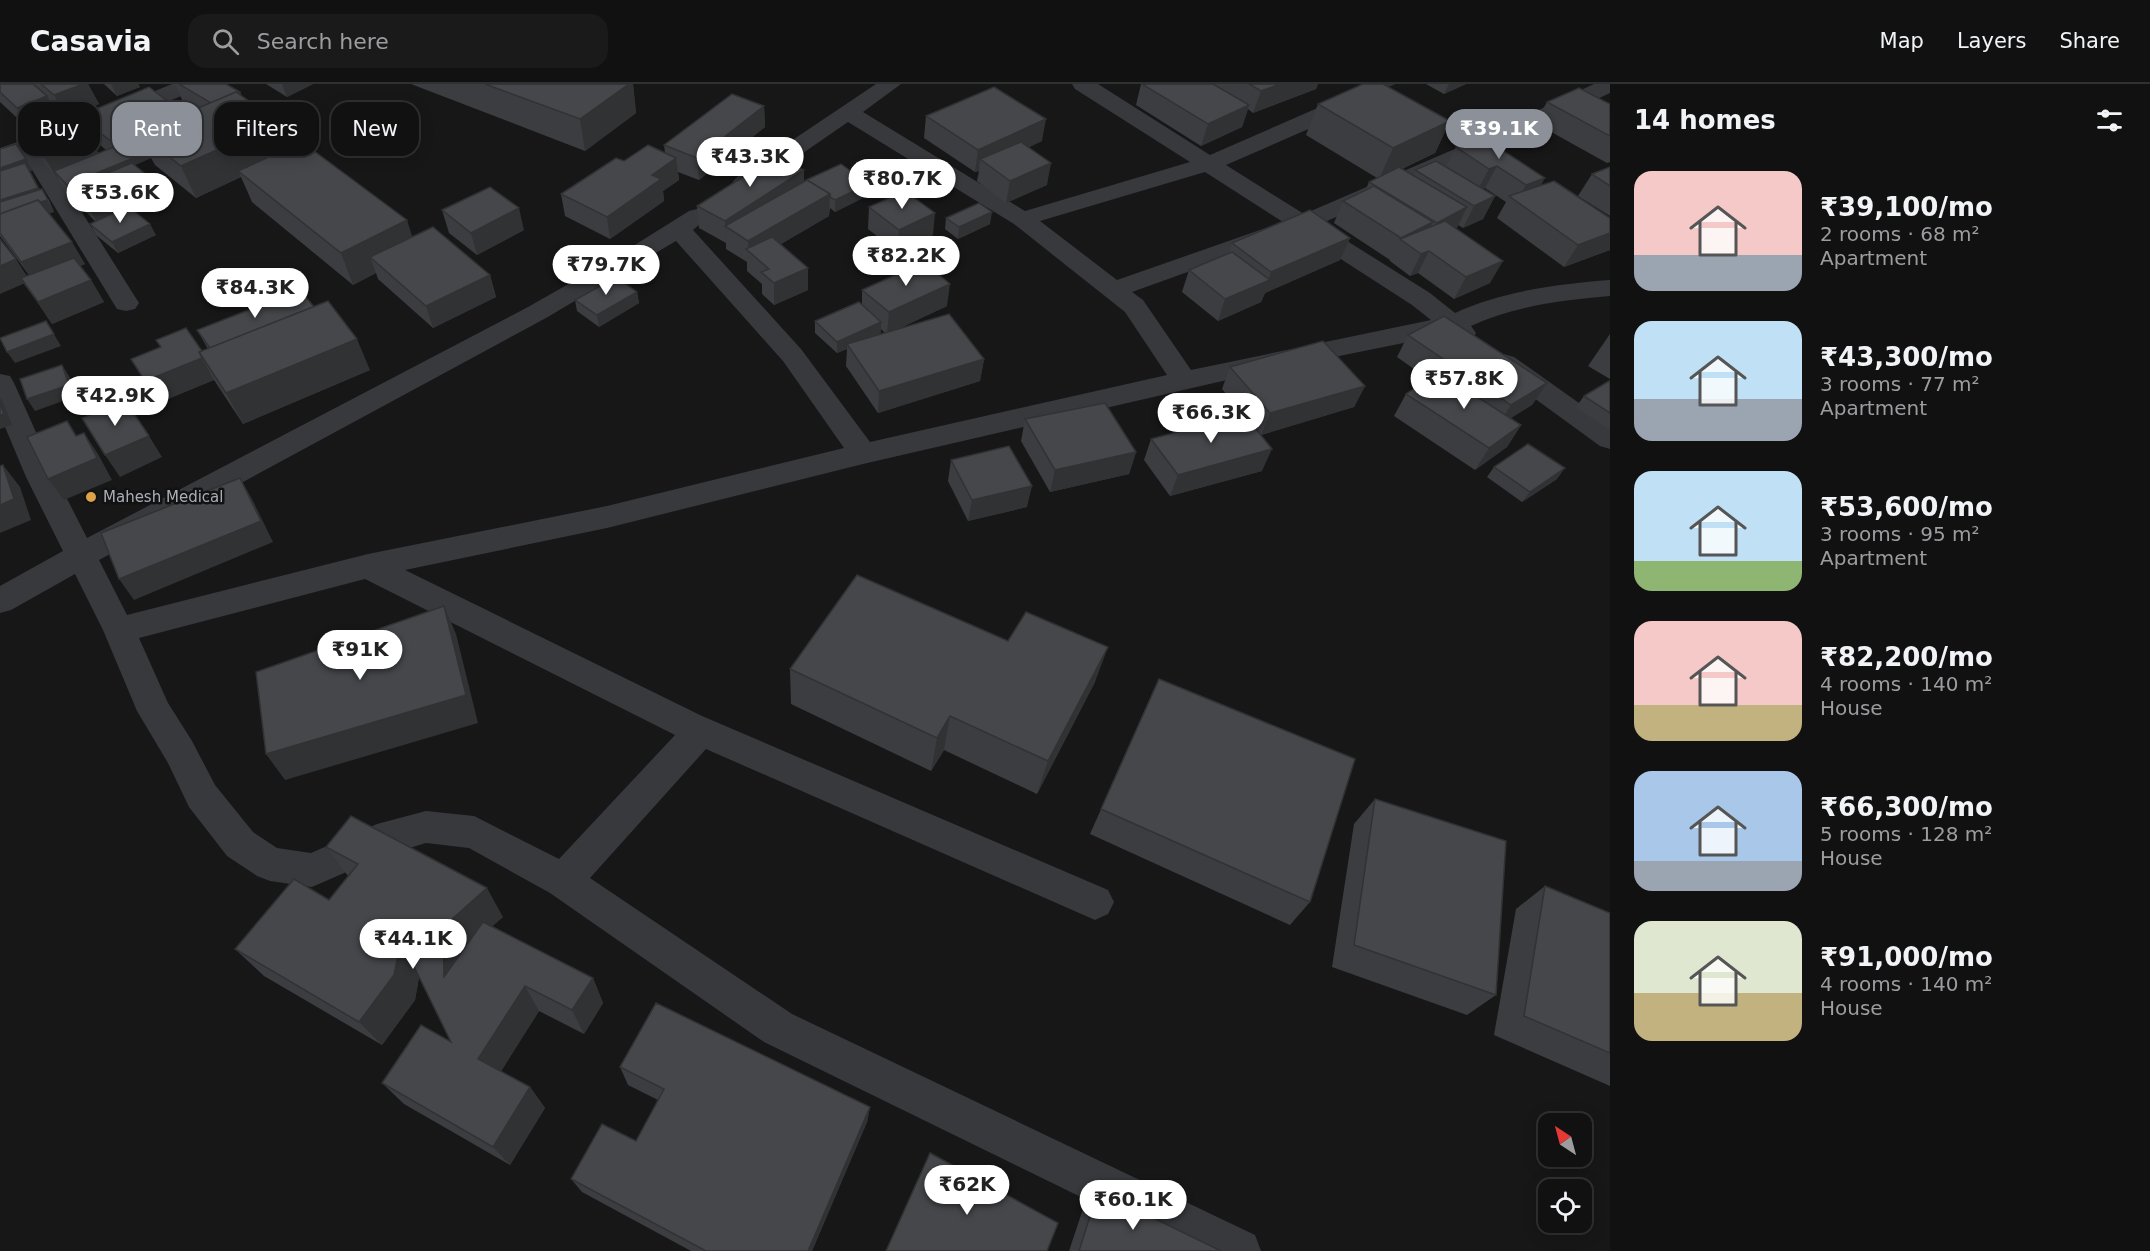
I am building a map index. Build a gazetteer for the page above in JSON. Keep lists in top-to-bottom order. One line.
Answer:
{"places":["Mahesh Medical"],"north":"top left","page":{"header":"Casavia","search":"Search here","nav":["Map","Layers","Share"],"heading":"14 homes","chip":["Buy","Rent","Filters","New"],"price":["₹39.1K","₹43.3K","₹80.7K","₹53.6K","₹82.2K","₹79.7K","₹84.3K","₹57.8K","₹42.9K","₹66.3K","₹91K","₹44.1K","₹62K","₹60.1K"],"list":[{"name":"₹39,100/mo","note":"2 rooms · 68 m² · Apartment"},{"name":"₹43,300/mo","note":"3 rooms · 77 m² · Apartment"},{"name":"₹53,600/mo","note":"3 rooms · 95 m² · Apartment"},{"name":"₹82,200/mo","note":"4 rooms · 140 m² · House"},{"name":"₹66,300/mo","note":"5 rooms · 128 m² · House"},{"name":"₹91,000/mo","note":"4 rooms · 140 m² · House"}]}}
